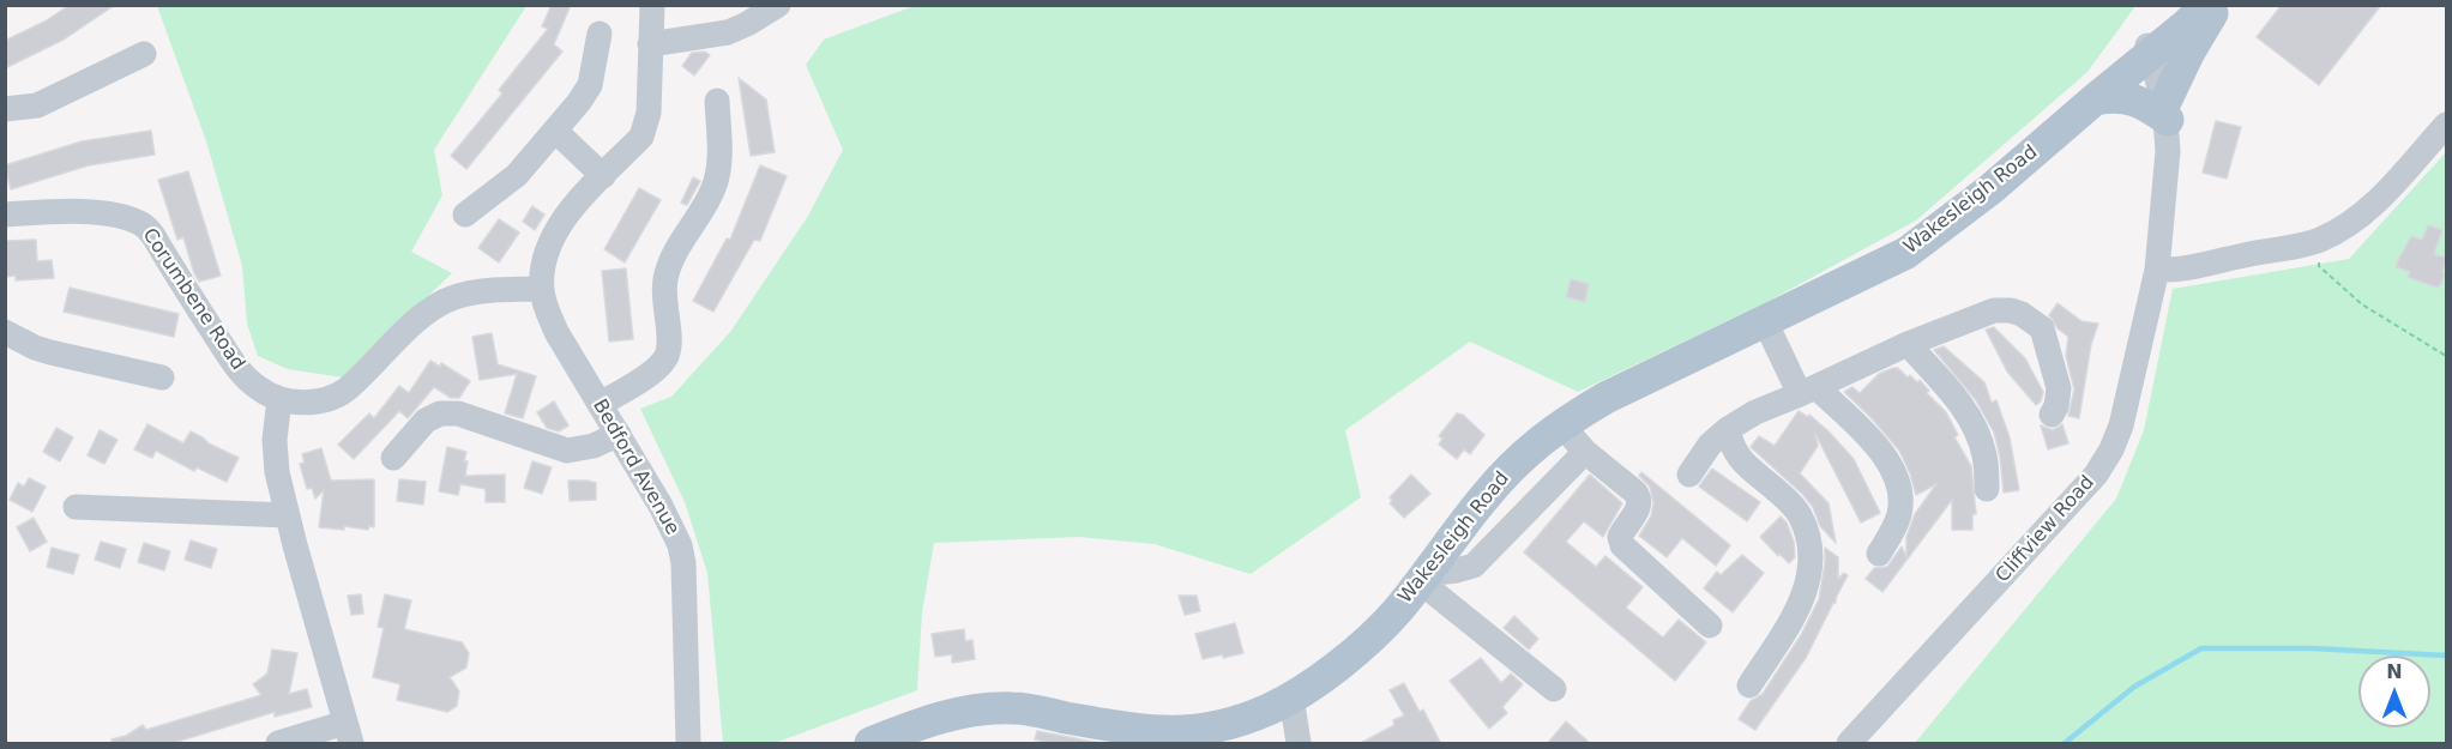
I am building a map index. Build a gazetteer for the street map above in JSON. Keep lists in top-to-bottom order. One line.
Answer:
{"streets":{"main road":["Wakesleigh Road"],"street":["Corumbene Road","Bedford Avenue","Cliffview Road"]},"crossings":[["Wakesleigh Road","Cliffview Road"]],"north":"top"}
